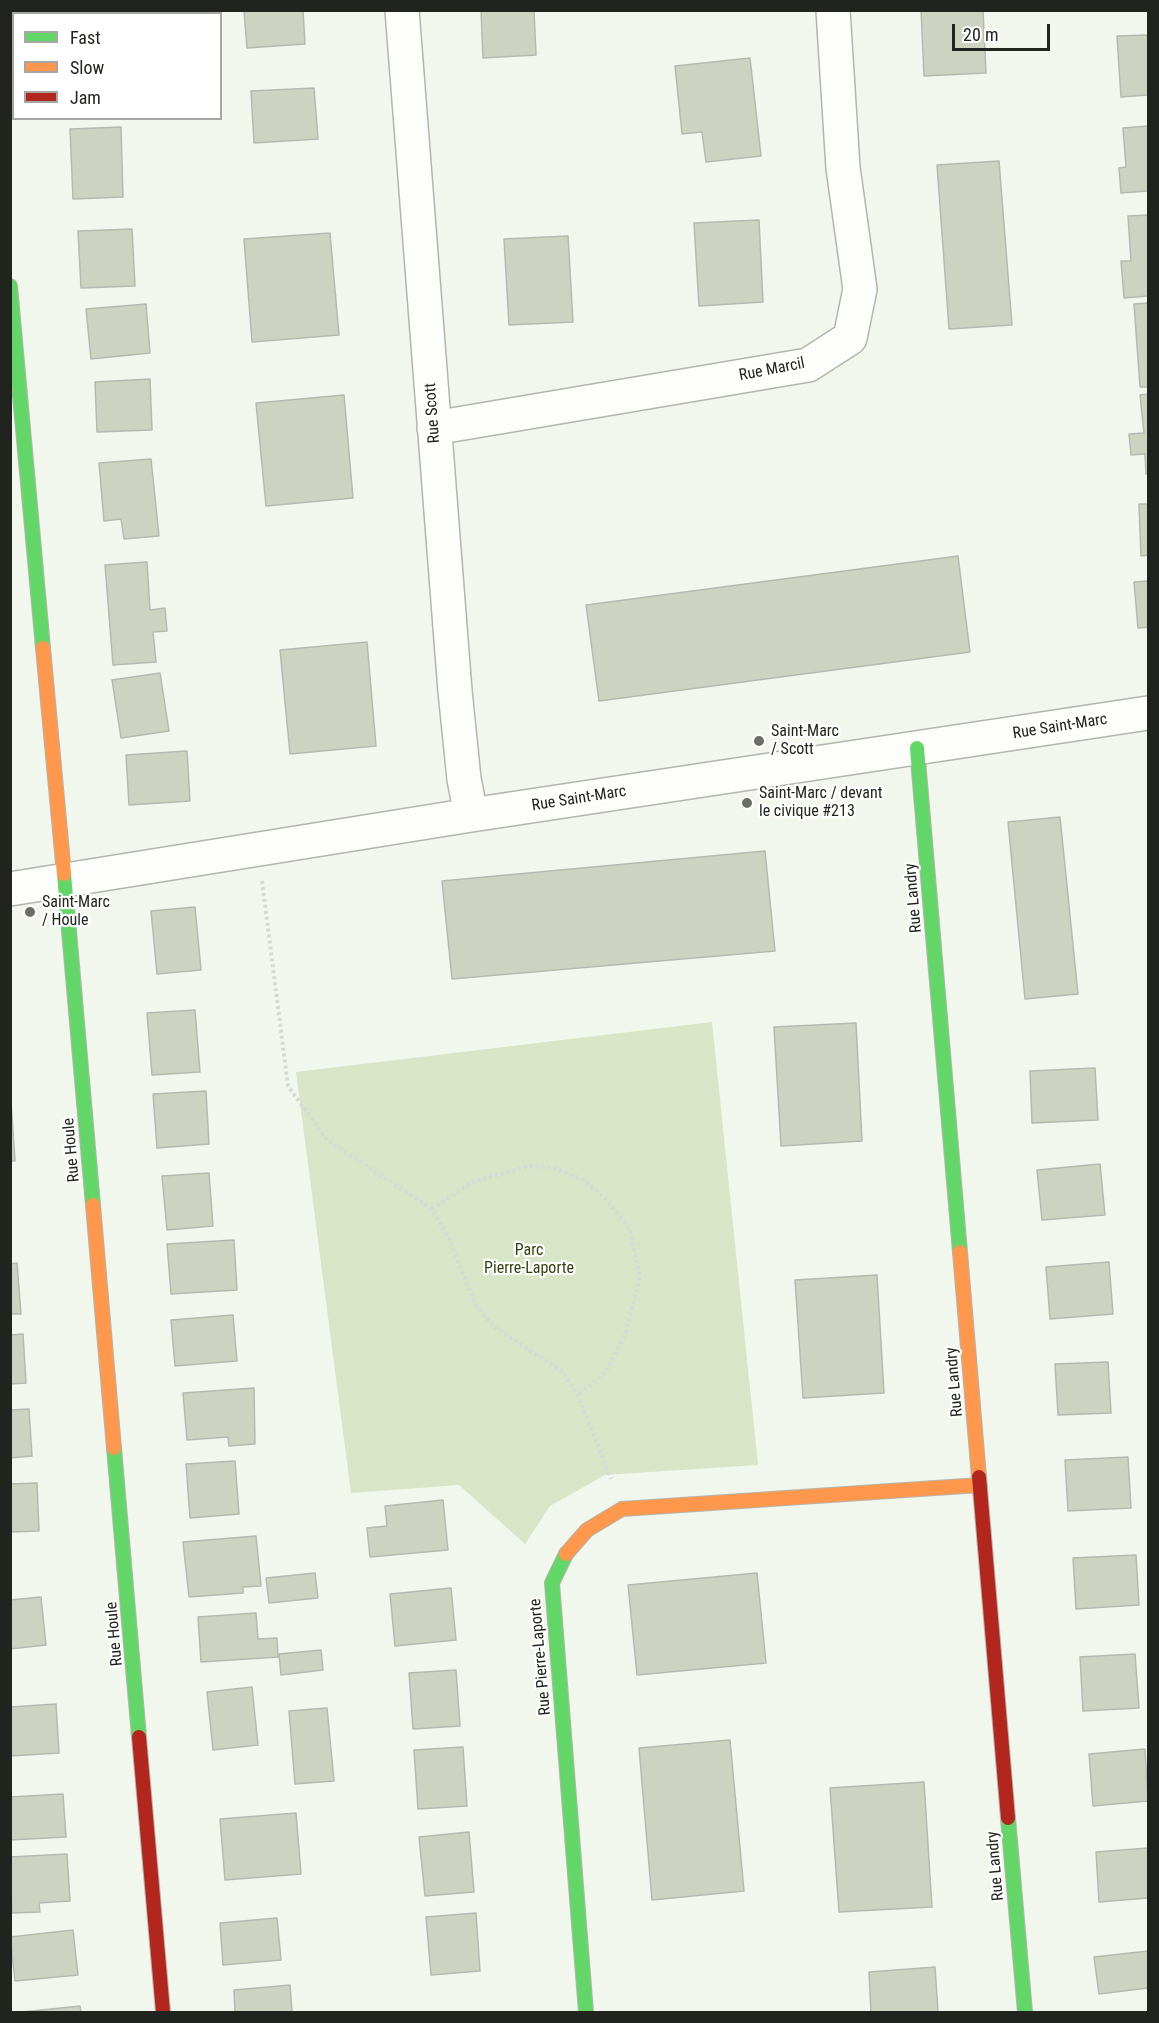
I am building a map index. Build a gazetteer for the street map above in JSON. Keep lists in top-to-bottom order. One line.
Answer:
{"streets":{"street":["Rue Marcil","Rue Scott","Rue Saint-Marc","Rue Landry","Rue Houle","Rue Pierre-Laporte"]},"crossings":[["Rue Marcil","Rue Scott"],["Rue Scott","Rue Saint-Marc"],["Rue Saint-Marc","Rue Landry"],["Rue Saint-Marc","Rue Houle"],["Rue Landry","Rue Pierre-Laporte"]],"parks":["Parc Pierre-Laporte"],"places":["Saint-Marc / Scott","Saint-Marc / devant le civique #213","Saint-Marc / Houle"],"legend":["Fast","Slow","Jam"],"scale_bar":"20 m"}
